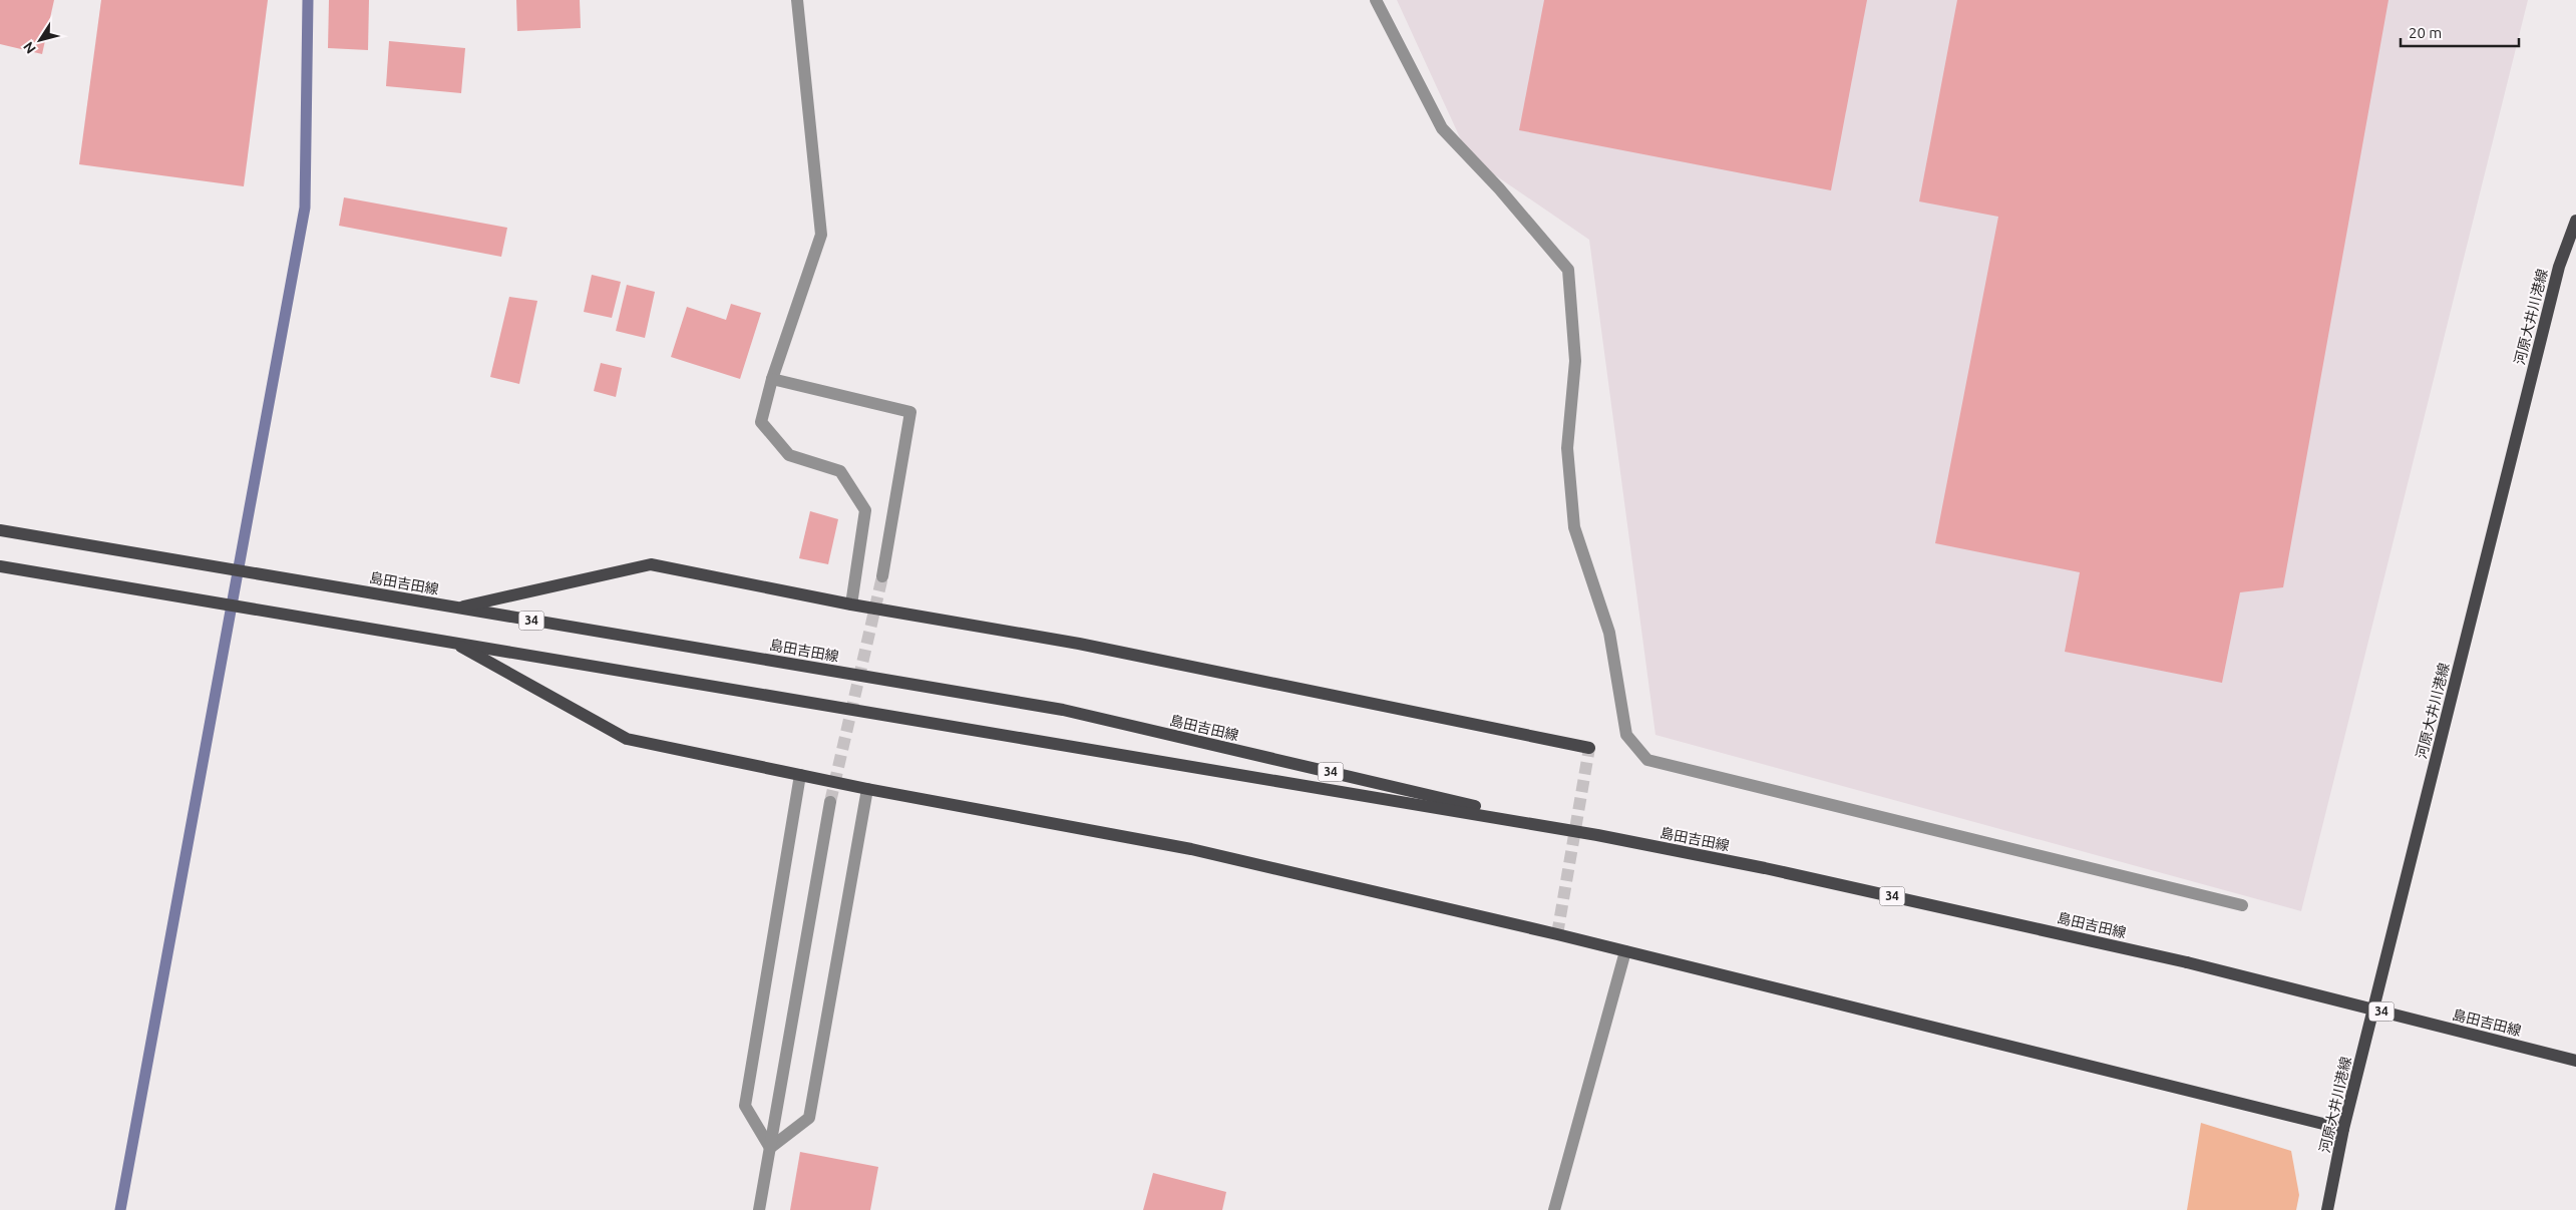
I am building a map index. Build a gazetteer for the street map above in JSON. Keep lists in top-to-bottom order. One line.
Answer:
{"streets":{"main road":["河原大井川港線","島田吉田線","34"]},"scale_bar":"20 m","north":"bottom left"}
